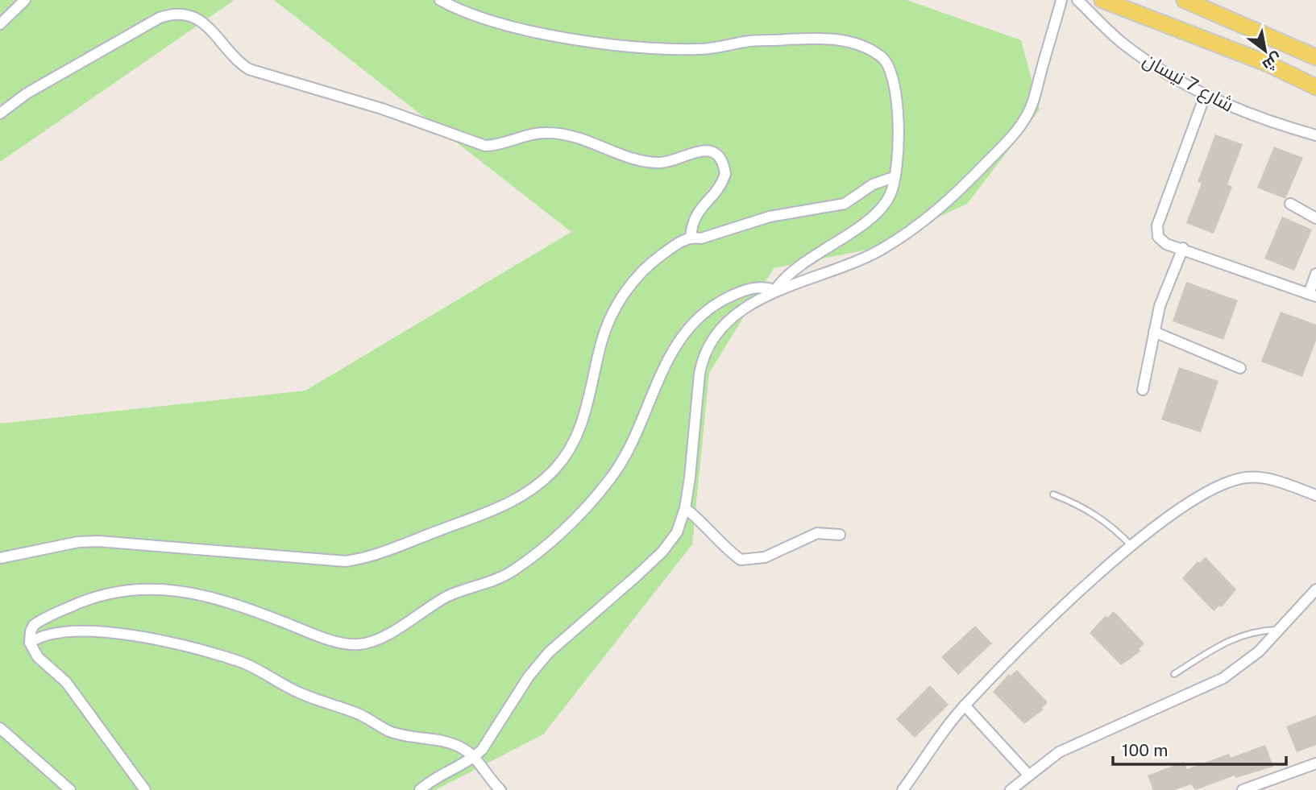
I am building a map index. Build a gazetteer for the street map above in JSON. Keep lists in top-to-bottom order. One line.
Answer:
{"streets":{"street":["شارع 7 نيسان"]},"scale_bar":"100 m","north":"bottom right"}
